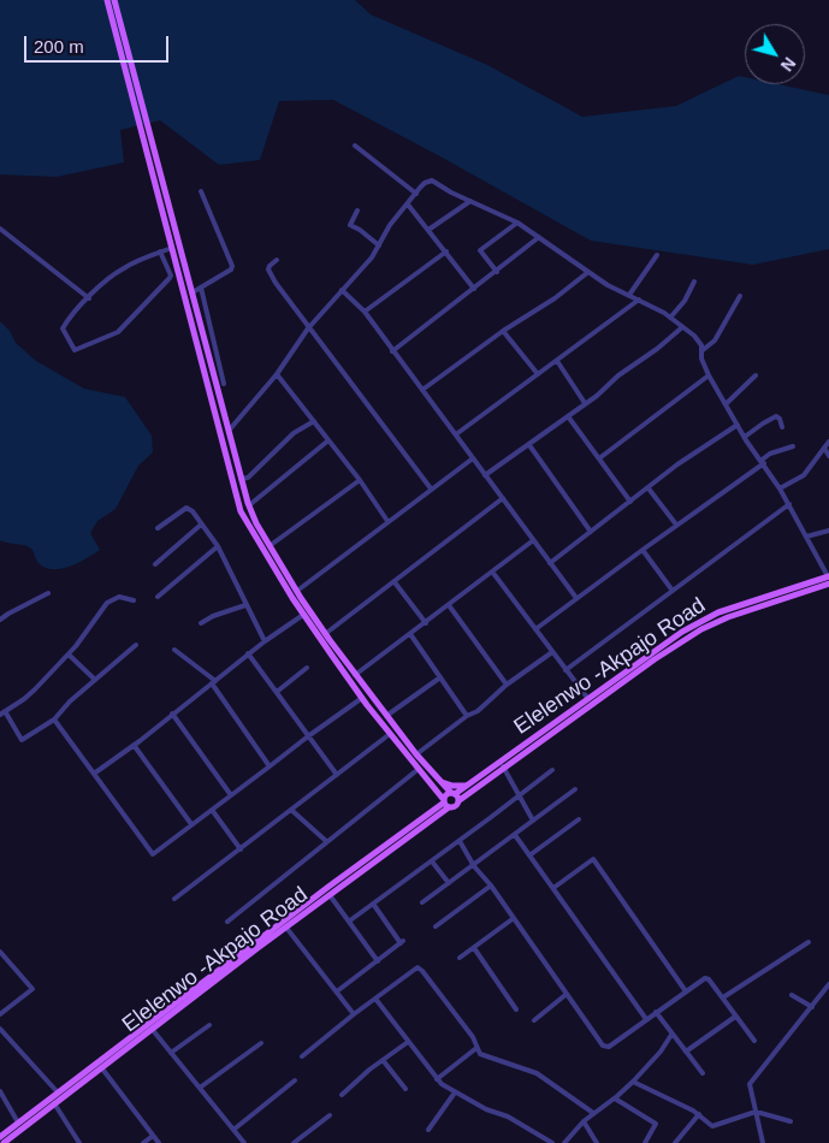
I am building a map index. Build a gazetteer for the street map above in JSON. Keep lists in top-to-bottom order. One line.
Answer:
{"streets":{"main road":["Elelenwo -Akpajo Road"]},"scale_bar":"200 m","north":"bottom right"}
